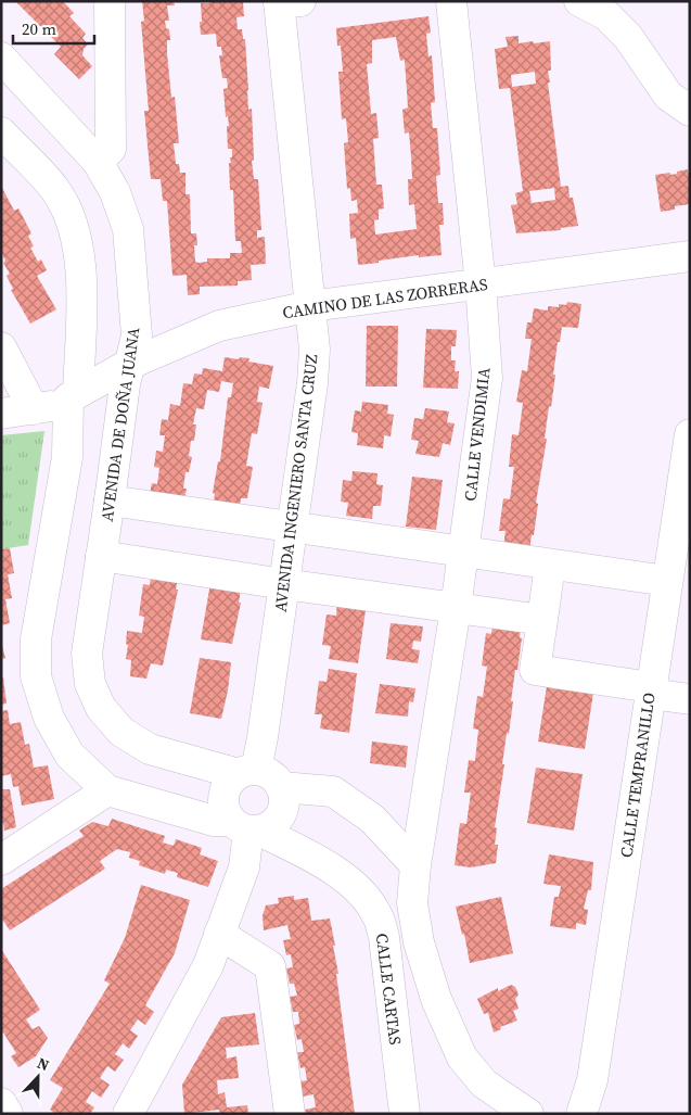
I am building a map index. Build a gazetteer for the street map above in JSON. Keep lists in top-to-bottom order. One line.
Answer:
{"streets":{"street":["CAMINO DE LAS ZORRERAS","AVENIDA DE DOÑA JUANA","CALLE VENDIMIA","AVENIDA INGENIERO SANTA CRUZ","CALLE TEMPRANILLO","CALLE CARTAS"]},"crossings":[["CAMINO DE LAS ZORRERAS","AVENIDA DE DOÑA JUANA"],["CAMINO DE LAS ZORRERAS","CALLE VENDIMIA"],["CAMINO DE LAS ZORRERAS","AVENIDA INGENIERO SANTA CRUZ"],["AVENIDA DE DOÑA JUANA","AVENIDA INGENIERO SANTA CRUZ"],["AVENIDA DE DOÑA JUANA","CALLE CARTAS"],["AVENIDA INGENIERO SANTA CRUZ","CALLE CARTAS"]],"scale_bar":"20 m","north":"top"}
